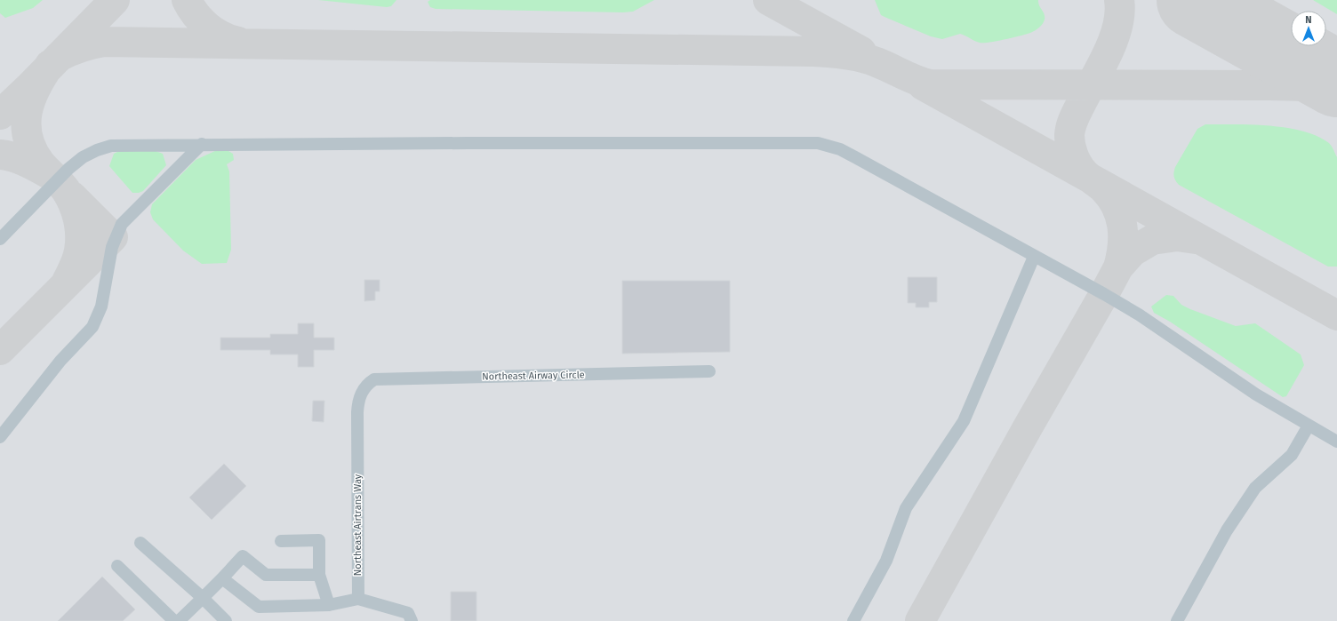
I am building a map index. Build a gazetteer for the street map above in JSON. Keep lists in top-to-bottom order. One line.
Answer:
{"streets":{"lane":["Northeast Airway Circle","Northeast Airtrans Way"]},"crossings":[["Northeast Airway Circle","Northeast Airtrans Way"]],"north":"top"}
